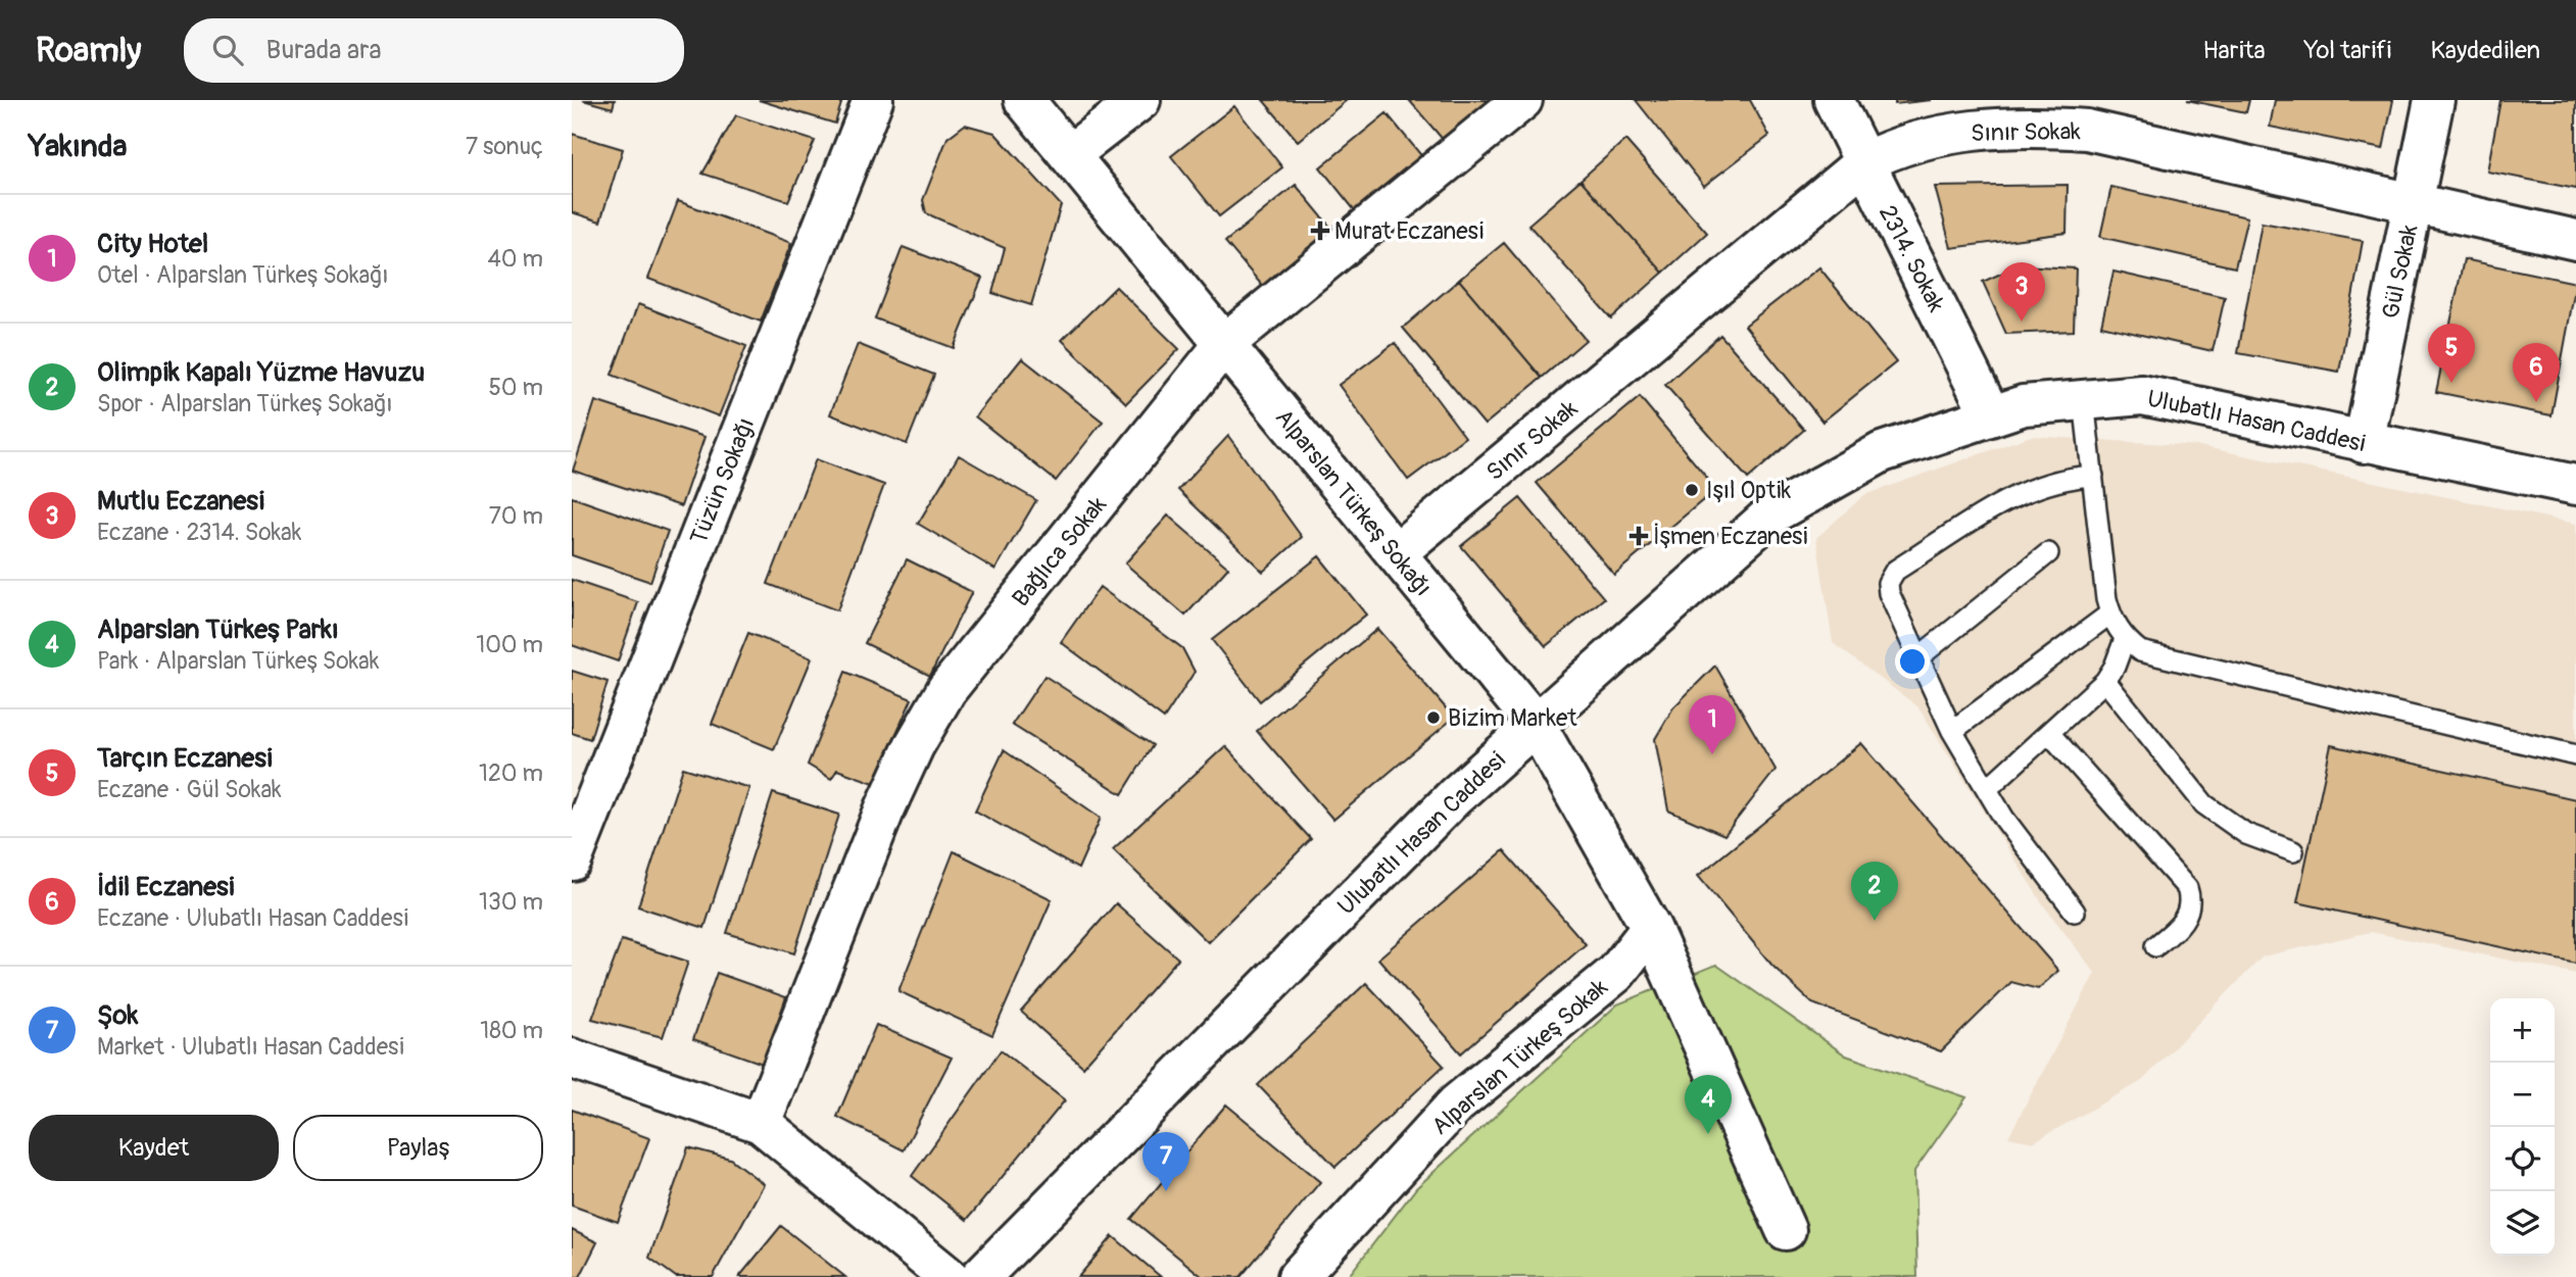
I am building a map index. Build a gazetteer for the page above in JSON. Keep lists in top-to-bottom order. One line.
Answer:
{"streets":{"street":["Sınır Sokak","2314. Sokak","Gül Sokak","Ulubatlı Hasan Caddesi","Tüzün Sokağı","Alparslan Türkeş Sokağı","Bağlıca Sokak","Alparslan Türkeş Sokak"]},"crossings":[["Sınır Sokak","2314. Sokak"],["Sınır Sokak","Gül Sokak"],["Sınır Sokak","Alparslan Türkeş Sokağı"],["2314. Sokak","Ulubatlı Hasan Caddesi"],["Gül Sokak","Ulubatlı Hasan Caddesi"],["Ulubatlı Hasan Caddesi","Alparslan Türkeş Sokağı"],["Alparslan Türkeş Sokağı","Bağlıca Sokak"],["Alparslan Türkeş Sokağı","Alparslan Türkeş Sokak"]],"places":{"health":["Murat Eczanesi","İşmen Eczanesi"],"other":["Işıl Optik","Bizim Market"]},"page":{"header":"Roamly","search":"Burada ara","nav":["Harita","Yol tarifi","Kaydedilen"],"heading":["Yakında","7 sonuç"],"list":[{"mark":"1","name":"City Hotel","note":"Otel · Alparslan Türkeş Sokağı","value":"40 m"},{"mark":"2","name":"Olimpik Kapalı Yüzme Havuzu","note":"Spor · Alparslan Türkeş Sokağı","value":"50 m"},{"mark":"3","name":"Mutlu Eczanesi","note":"Eczane · 2314. Sokak","value":"70 m"},{"mark":"4","name":"Alparslan Türkeş Parkı","note":"Park · Alparslan Türkeş Sokak","value":"100 m"},{"mark":"5","name":"Tarçın Eczanesi","note":"Eczane · Gül Sokak","value":"120 m"},{"mark":"6","name":"İdil Eczanesi","note":"Eczane · Ulubatlı Hasan Caddesi","value":"130 m"},{"mark":"7","name":"Şok","note":"Market · Ulubatlı Hasan Caddesi","value":"180 m"}],"pins":["3","5","6","1","2","4","7"],"map_buttons":["+","−"],"buttons":["Kaydet","Paylaş"]}}
